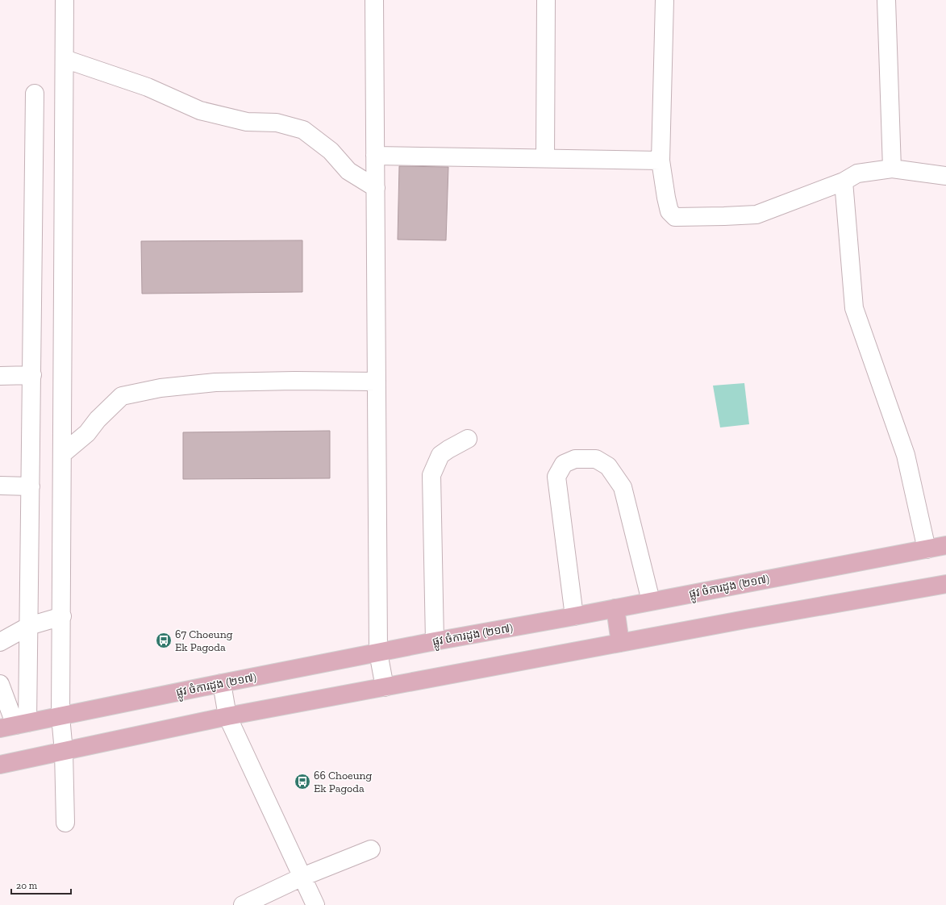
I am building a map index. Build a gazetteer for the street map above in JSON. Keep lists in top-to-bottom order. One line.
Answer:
{"streets":{"main road":["ផ្លូវ ចំការដូង (២១៧)"]},"places":{"bus stop":["67 Choeung Ek Pagoda","66 Choeung Ek Pagoda"]},"scale_bar":"20 m"}
